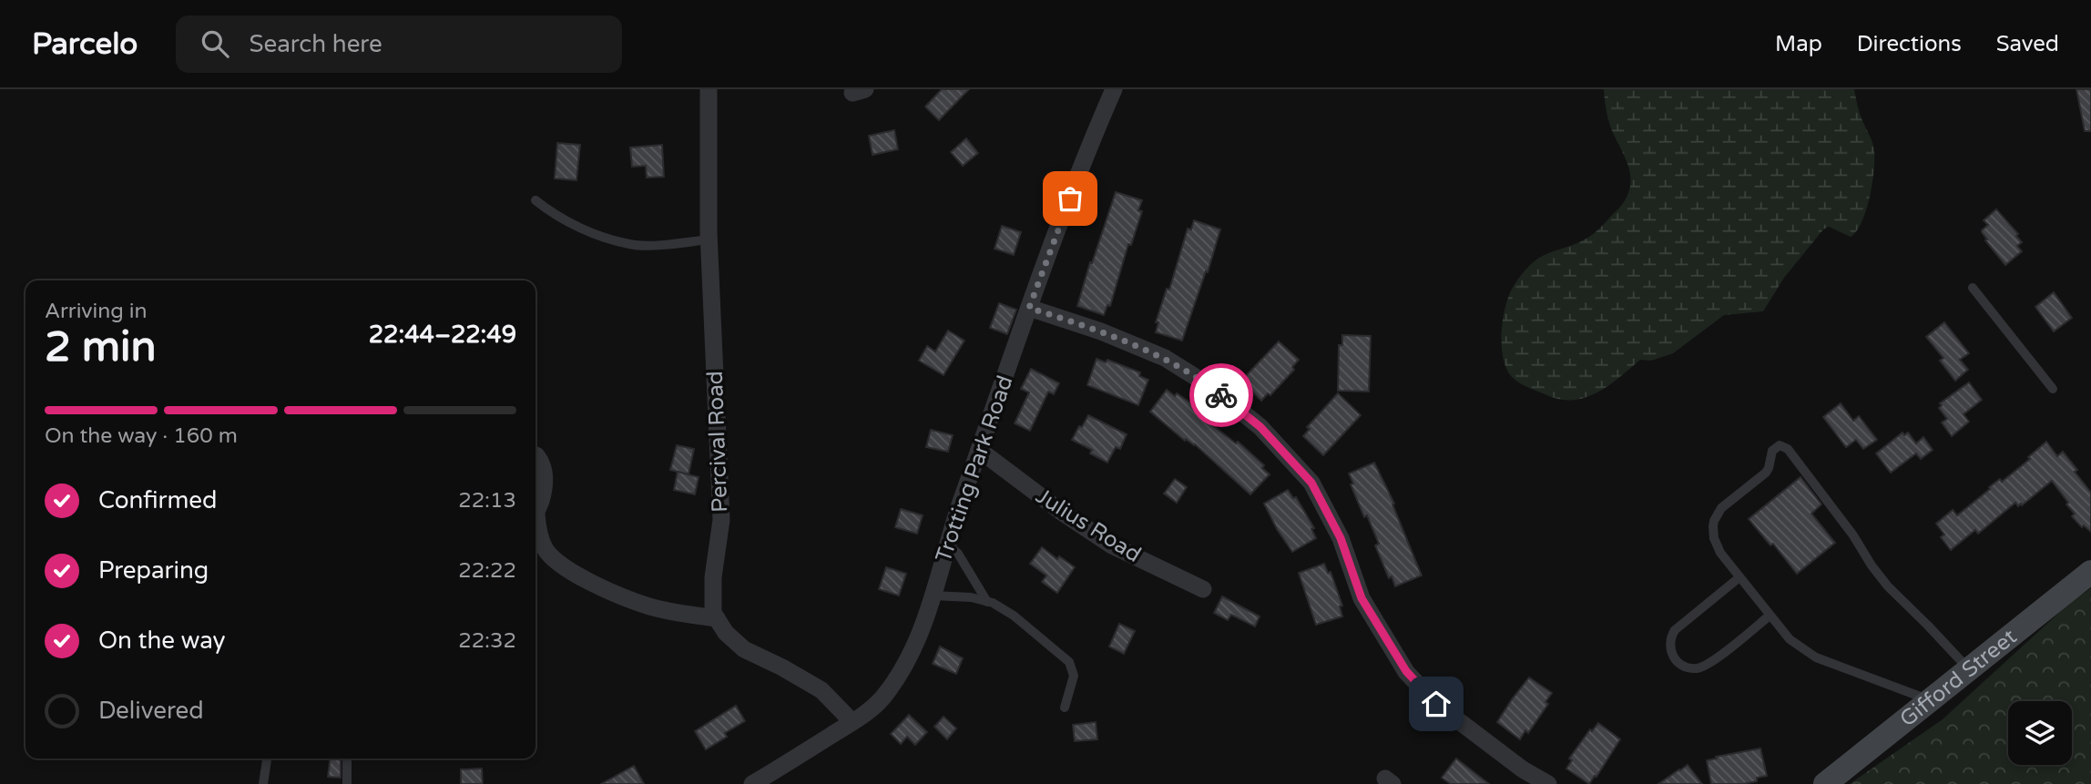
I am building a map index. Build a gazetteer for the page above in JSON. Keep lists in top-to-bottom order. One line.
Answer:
{"streets":{"main road":["Gifford Street"],"street":["Percival Road","Trotting Park Road","Julius Road"]},"crossings":[["Trotting Park Road","Julius Road"]],"page":{"header":"Parcelo","search":"Search here","nav":["Map","Directions","Saved"],"heading":["2 min","Arriving in","22:44–22:49"],"bar":"On the way · 160 m","list":[["Confirmed","22:13"],["Preparing","22:22"],["On the way","22:32"],"Delivered"]}}
